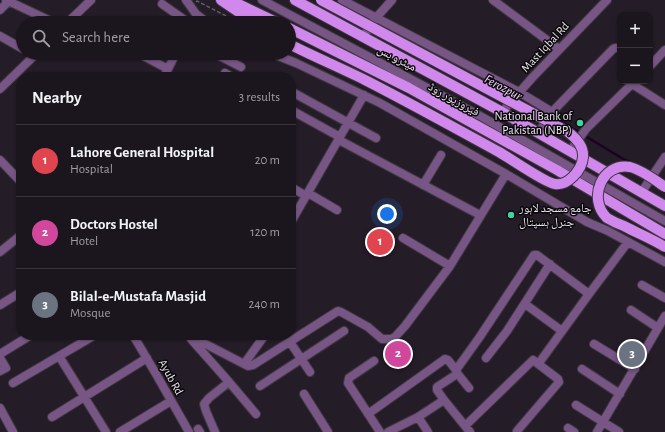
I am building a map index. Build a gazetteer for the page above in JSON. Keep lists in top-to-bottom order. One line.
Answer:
{"streets":{"main road":["فیروزپور روڈ"],"street":["Mast Iqbal Rd","میٹرو بس","Ayub Rd"]},"crossings":[["Mast Iqbal Rd","فیروزپور روڈ"]],"water":["Ferozpur"],"places":["National Bank of Pakistan (NBP)","جامع مسجد لاہور جنرل ہسپتال"],"page":{"map_buttons":["+","−"],"search":"Search here","heading":["Nearby","3 results"],"list":[{"mark":"1","name":"Lahore General Hospital","note":"Hospital","value":"20 m"},{"mark":"2","name":"Doctors Hostel","note":"Hotel","value":"120 m"},{"mark":"3","name":"Bilal-e-Mustafa Masjid","note":"Mosque","value":"240 m"}],"pins":["1","2","3"]}}
